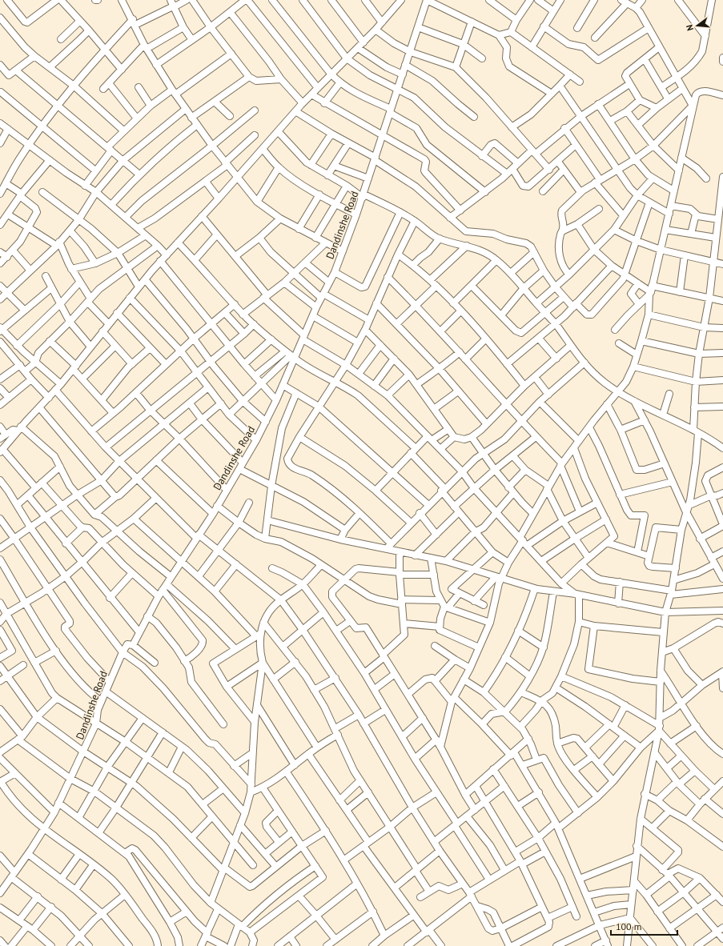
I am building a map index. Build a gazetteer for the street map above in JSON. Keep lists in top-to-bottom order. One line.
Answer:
{"streets":{"street":["Dandinshe Road"]},"scale_bar":"100 m","north":"left"}
